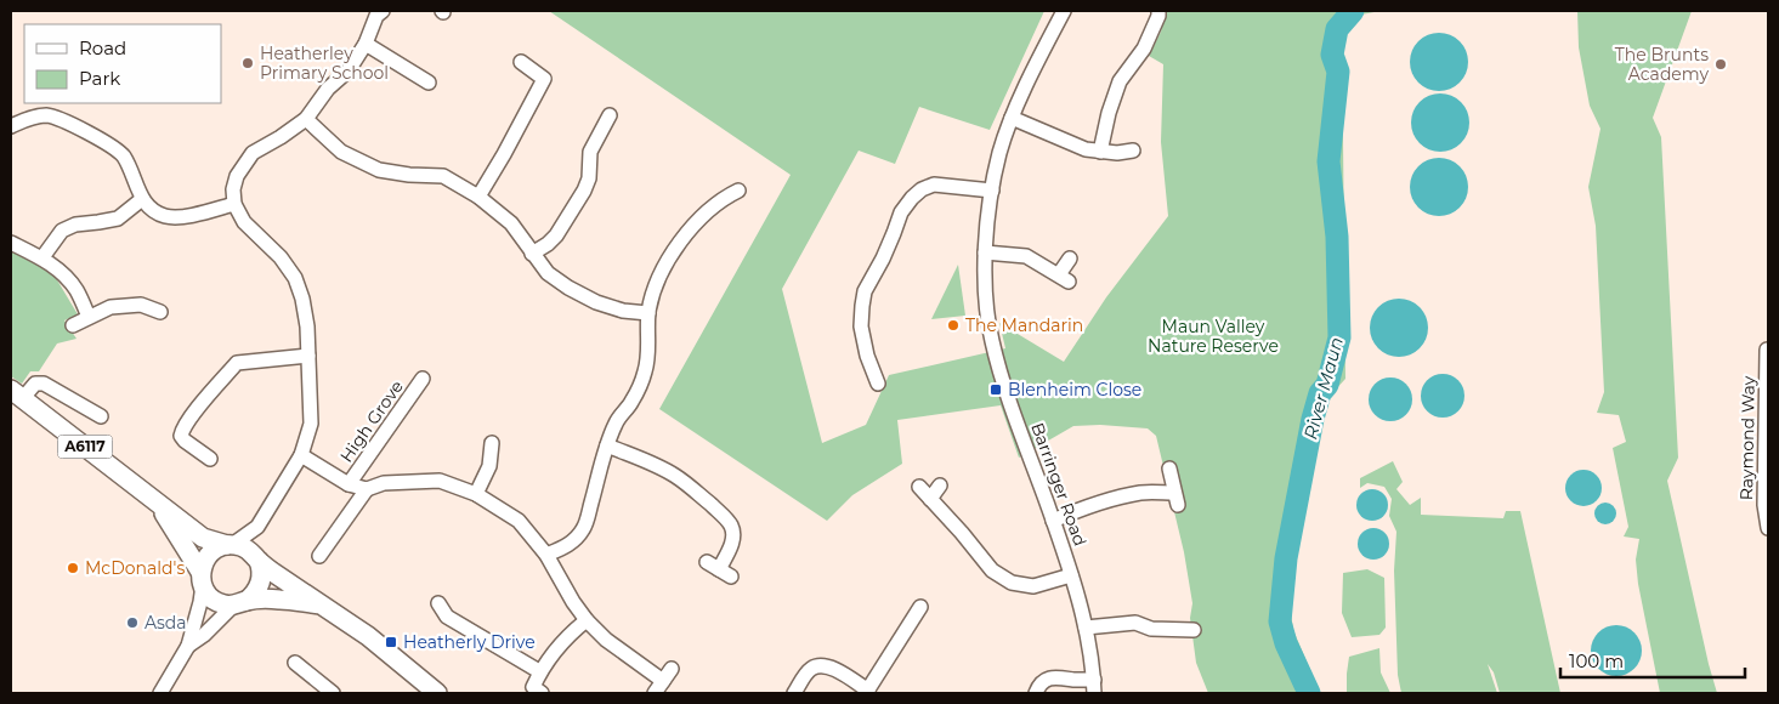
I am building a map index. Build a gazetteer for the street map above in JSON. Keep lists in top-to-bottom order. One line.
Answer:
{"streets":{"main road":["A6117"],"street":["High Grove","Raymond Way","Barringer Road"]},"water":["River Maun"],"parks":["Maun Valley Nature Reserve"],"places":{"other":["Heatherley Primary School","The Brunts Academy","The Mandarin","McDonald's","Asda"],"transit":["Blenheim Close","Heatherly Drive"]},"legend":["Road","Park"],"scale_bar":"100 m"}
